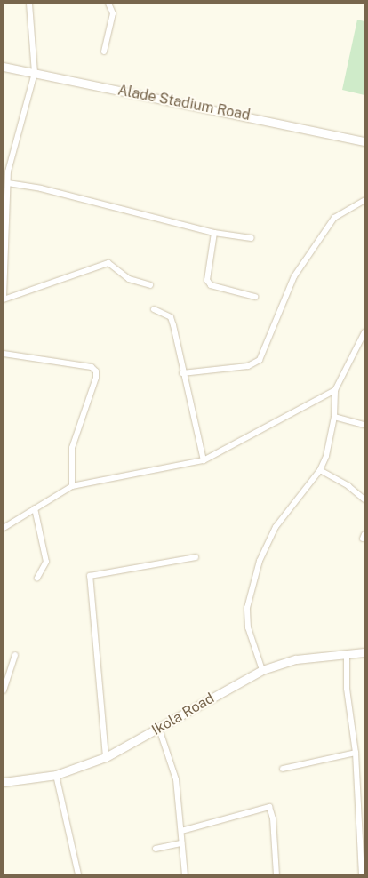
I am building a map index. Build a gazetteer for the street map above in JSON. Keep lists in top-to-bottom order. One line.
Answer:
{"streets":{"street":["Alade Stadium Road","Ikola Road"]}}
